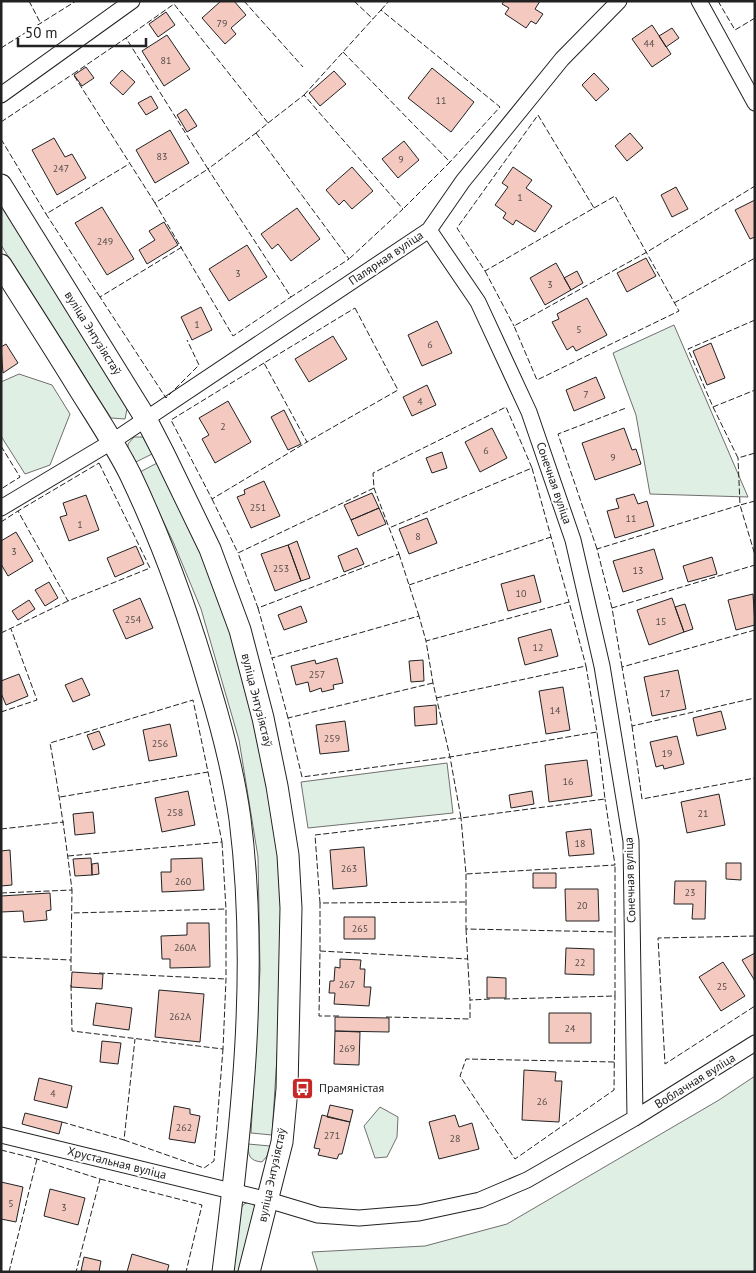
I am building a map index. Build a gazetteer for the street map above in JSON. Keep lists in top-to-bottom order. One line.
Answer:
{"streets":{"street":["Палярная вуліца","вуліца Энтузіястаў","Сонечная вуліца","Воблачная вуліца","Хрустальная вуліца"]},"crossings":[["Палярная вуліца","вуліца Энтузіястаў"],["Палярная вуліца","Сонечная вуліца"],["вуліца Энтузіястаў","Хрустальная вуліца"],["Сонечная вуліца","Воблачная вуліца"]],"places":{"bus stop":["Прамяністая"]},"house_numbers":["79","44","81","11","83","9","247","1","249","3","3","1","5","6","7","4","2","6","9","251","11","1","8","3","253","13","10","254","15","12","257","17","14","259","256","19","16","258","21","18","263","260","23","20","265","260А","22","267","25","262А","24","269","4","26","262","271","28","5","3"],"scale_bar":"50 m"}
